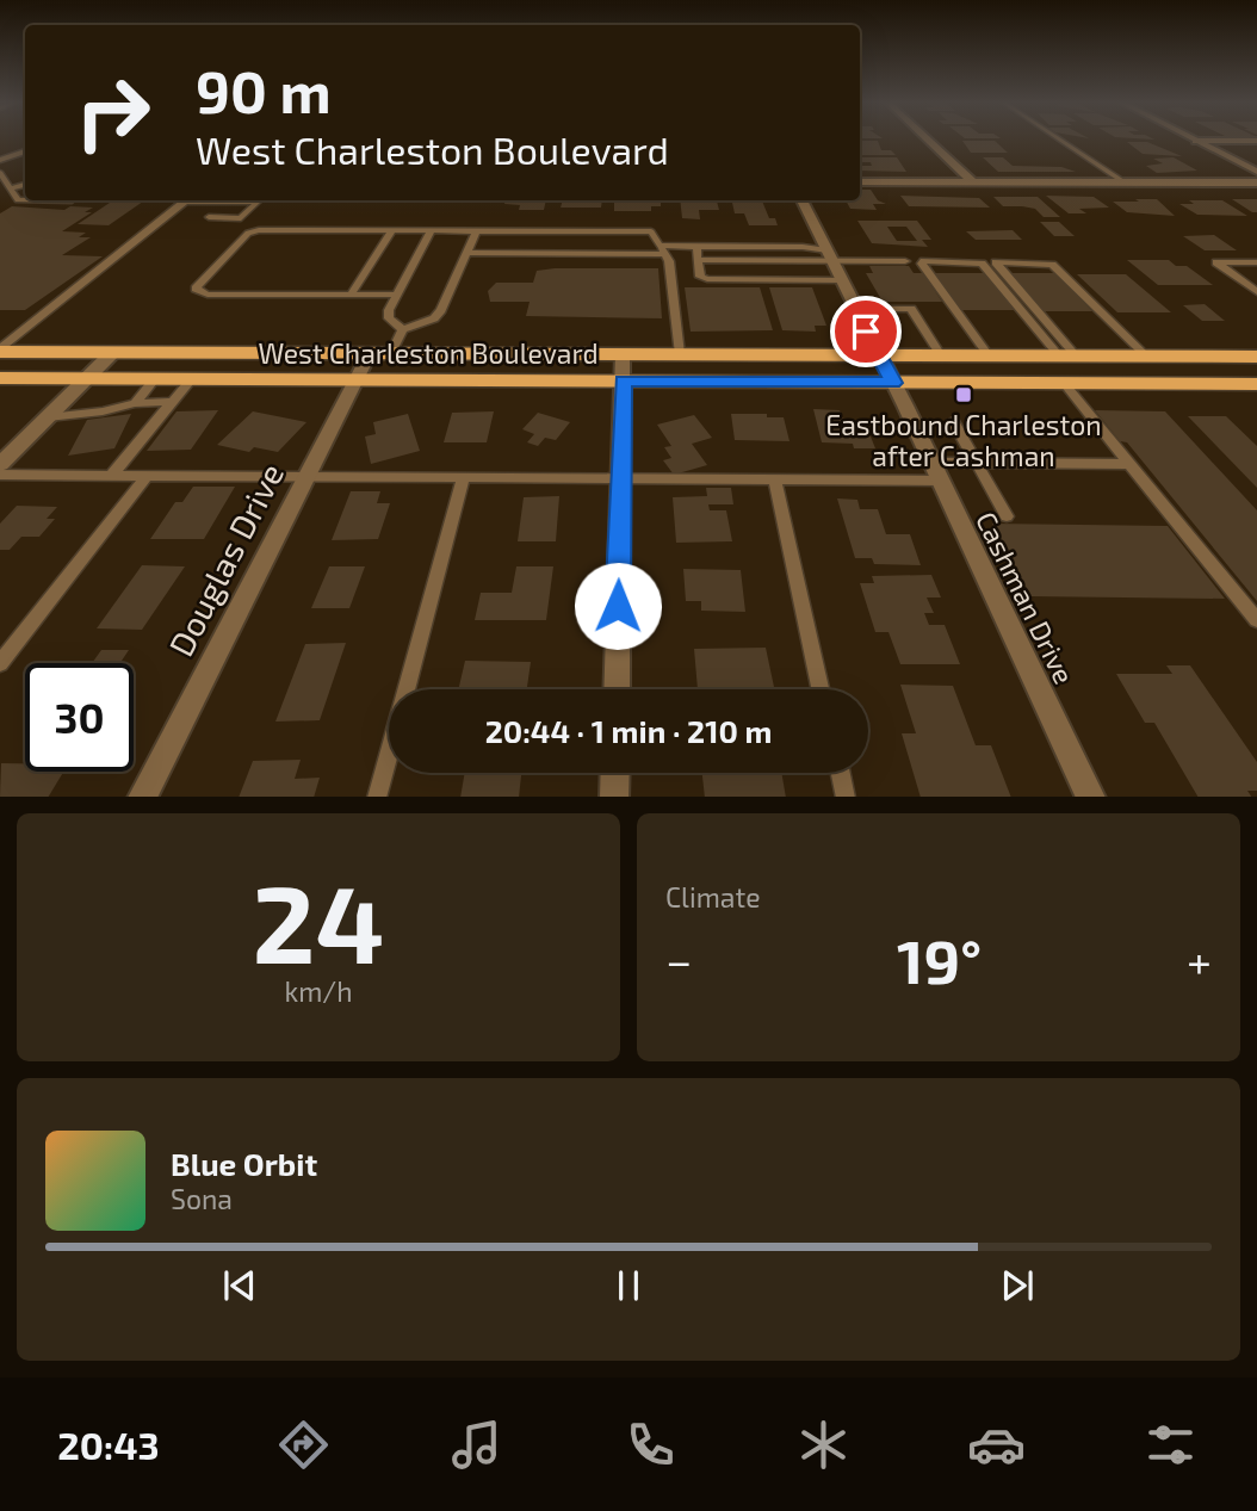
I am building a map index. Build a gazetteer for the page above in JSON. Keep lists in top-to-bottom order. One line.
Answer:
{"streets":{"main road":["West Charleston Boulevard"],"street":["Douglas Drive","Cashman Drive"]},"crossings":[["West Charleston Boulevard","Douglas Drive"],["West Charleston Boulevard","Cashman Drive"]],"places":{"transit":["Eastbound Charleston after Cashman"]},"page":{"turn":["90 m","West Charleston Boulevard"],"limit":"30","trip":"20:44 · 1 min · 210 m","tile":[["24","km/h"],"Climate"],"heat":["−","19°","+"],"song":["Blue Orbit","Sona"],"tabs":"20:43"}}
